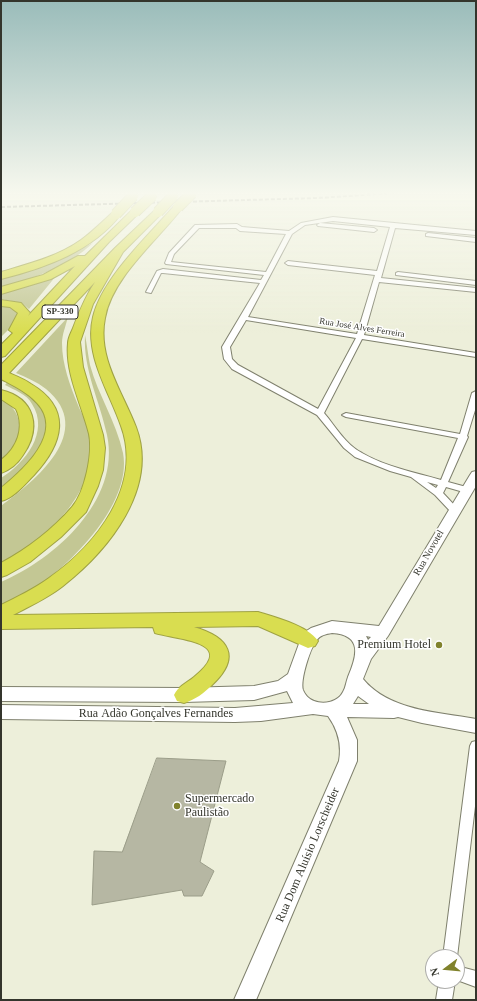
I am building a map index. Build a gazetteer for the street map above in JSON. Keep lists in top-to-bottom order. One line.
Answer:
{"streets":{"highway":["SP-330"],"street":["Rua José Alves Ferreira","Rua Novotel","Rua Adão Gonçalves Fernandes","Rua Dom Aluísio Lorscheider"]},"crossings":[["Rua Novotel","Rua Adão Gonçalves Fernandes"],["Rua Novotel","Rua Dom Aluísio Lorscheider"],["Rua Adão Gonçalves Fernandes","Rua Dom Aluísio Lorscheider"]],"places":["Premium Hotel","Supermercado Paulistão"],"north":"left"}
